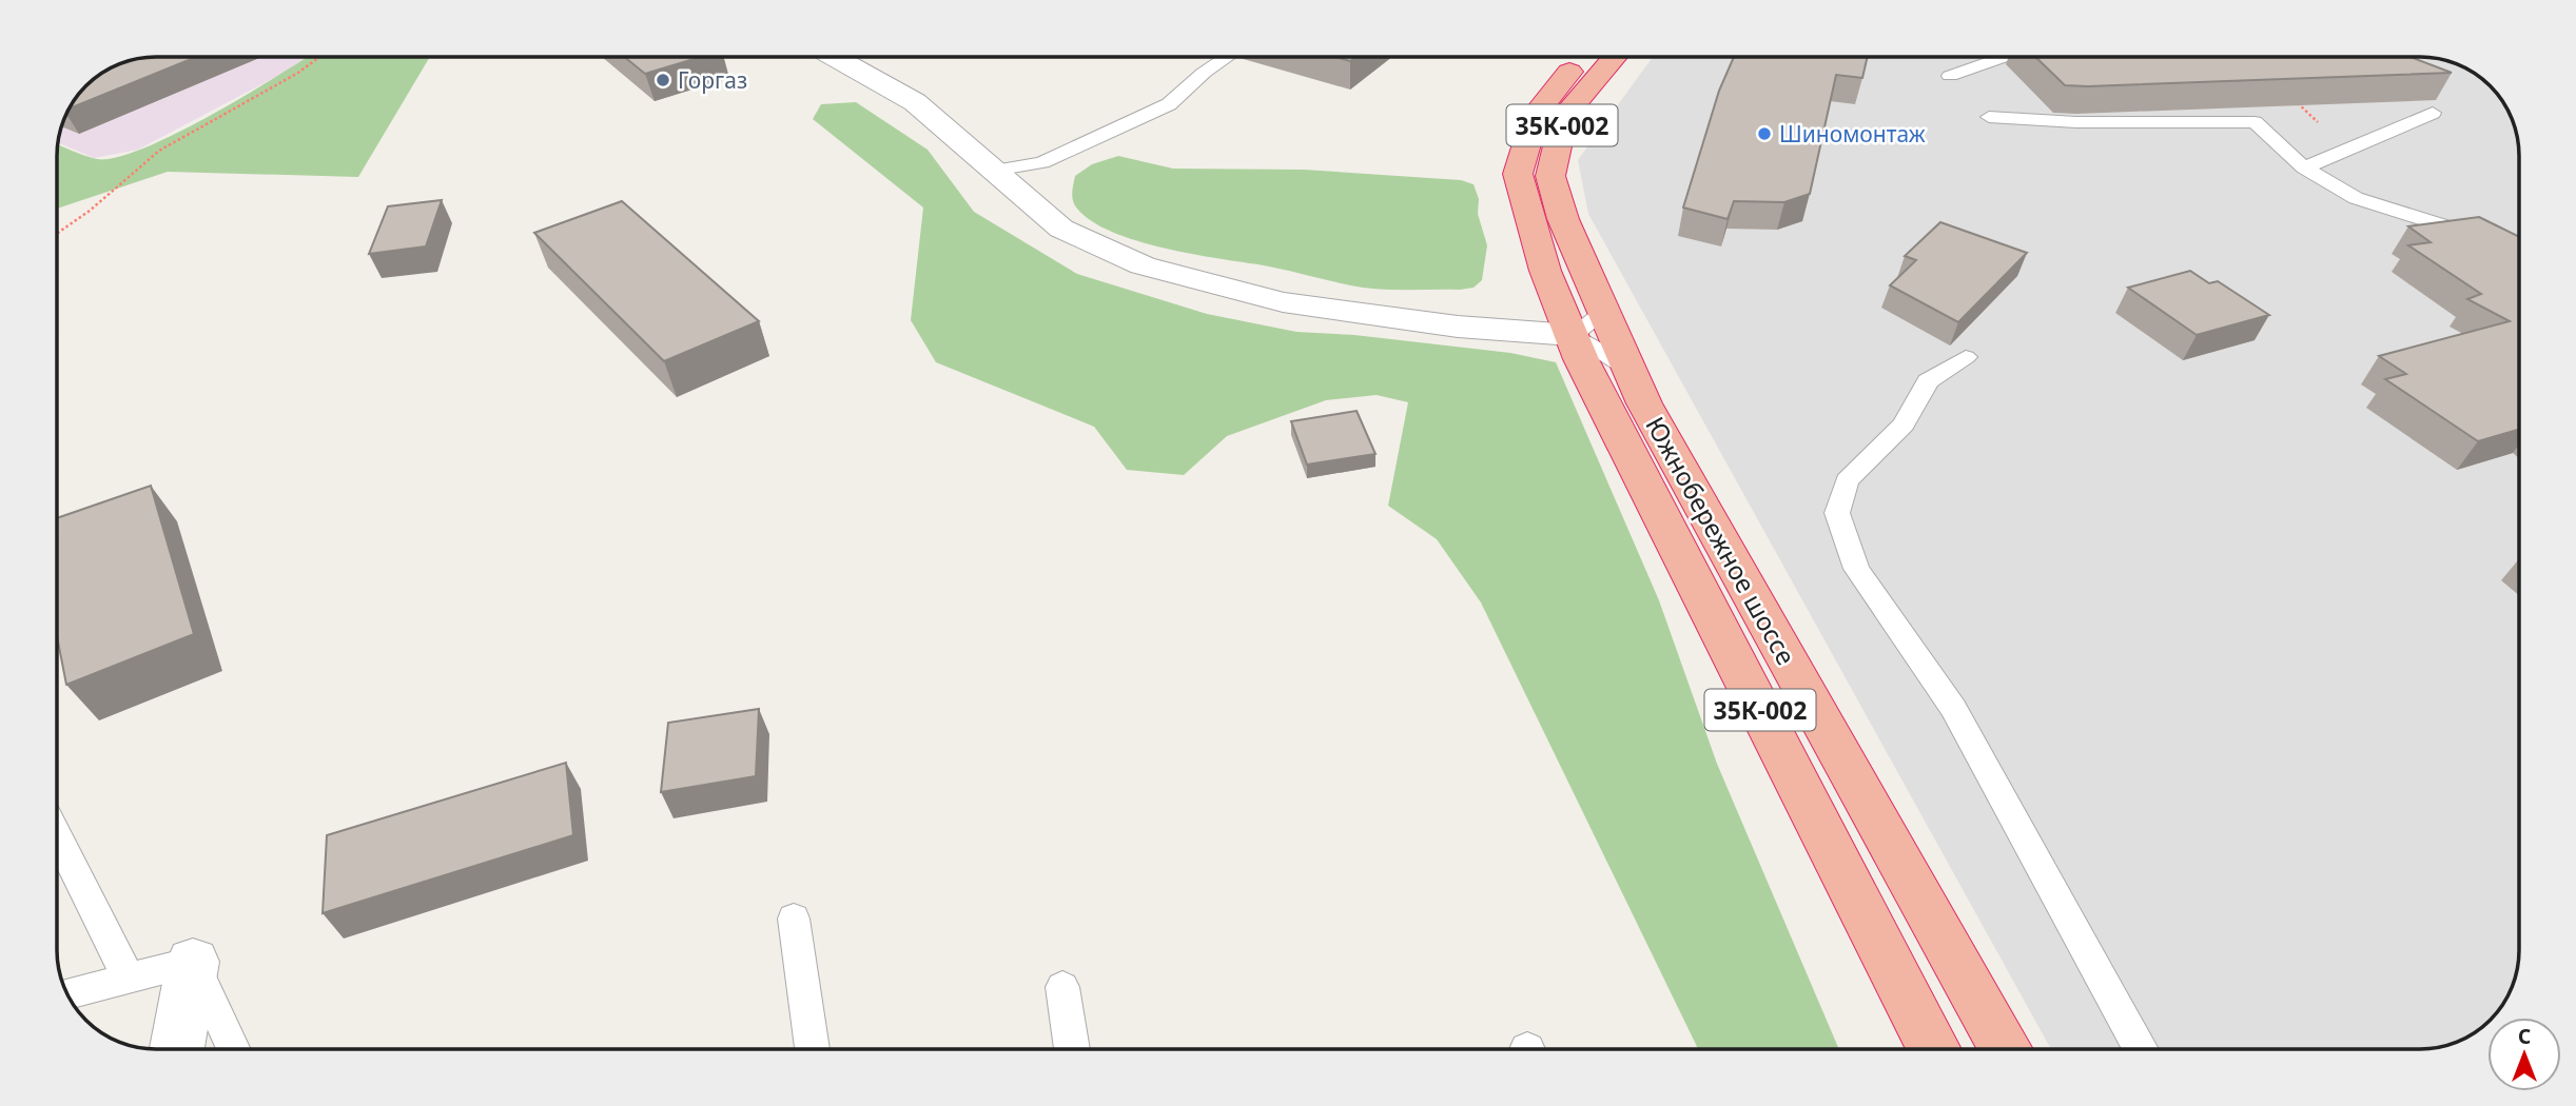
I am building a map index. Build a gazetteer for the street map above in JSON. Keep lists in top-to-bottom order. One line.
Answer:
{"streets":{"highway":["35К-002","Южнобережное шоссе"]},"places":["Горгаз","Шиномонтаж"],"north":"top"}
